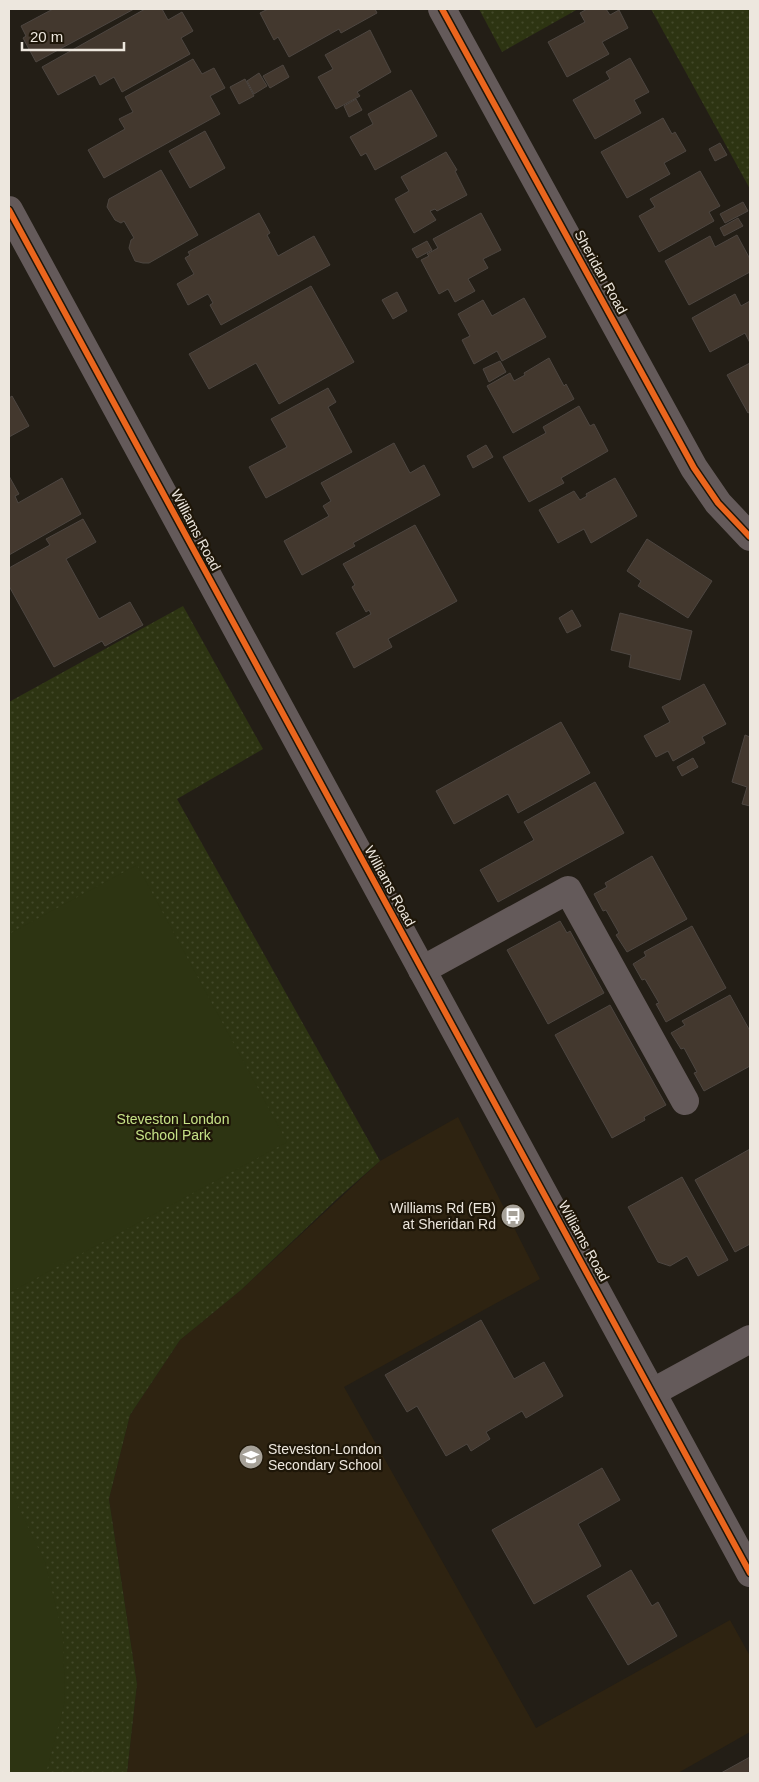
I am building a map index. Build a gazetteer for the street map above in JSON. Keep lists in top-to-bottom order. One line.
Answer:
{"streets":{"street":["Sheridan Road","Williams Road"]},"parks":["Steveston London School Park"],"places":{"bus stop":["Williams Rd (EB) at Sheridan Rd"],"school or university":["Steveston-London Secondary School"]},"scale_bar":"20 m"}
